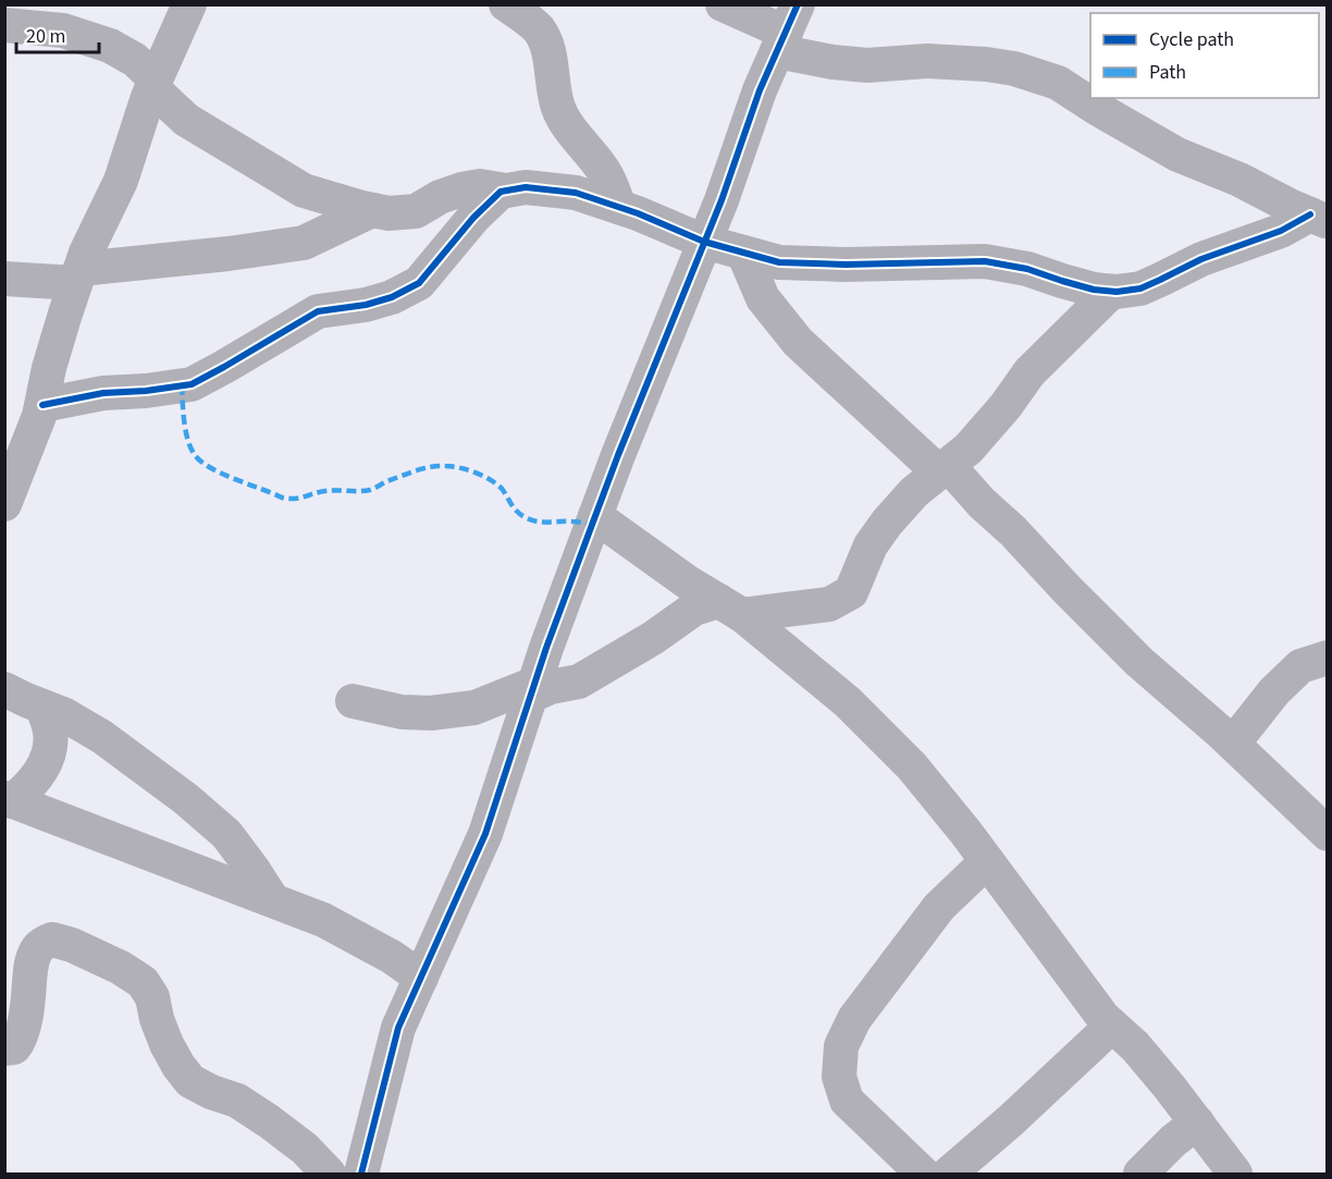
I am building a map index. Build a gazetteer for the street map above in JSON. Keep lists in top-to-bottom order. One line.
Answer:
{"legend":["Cycle path","Path"],"scale_bar":"20 m"}
